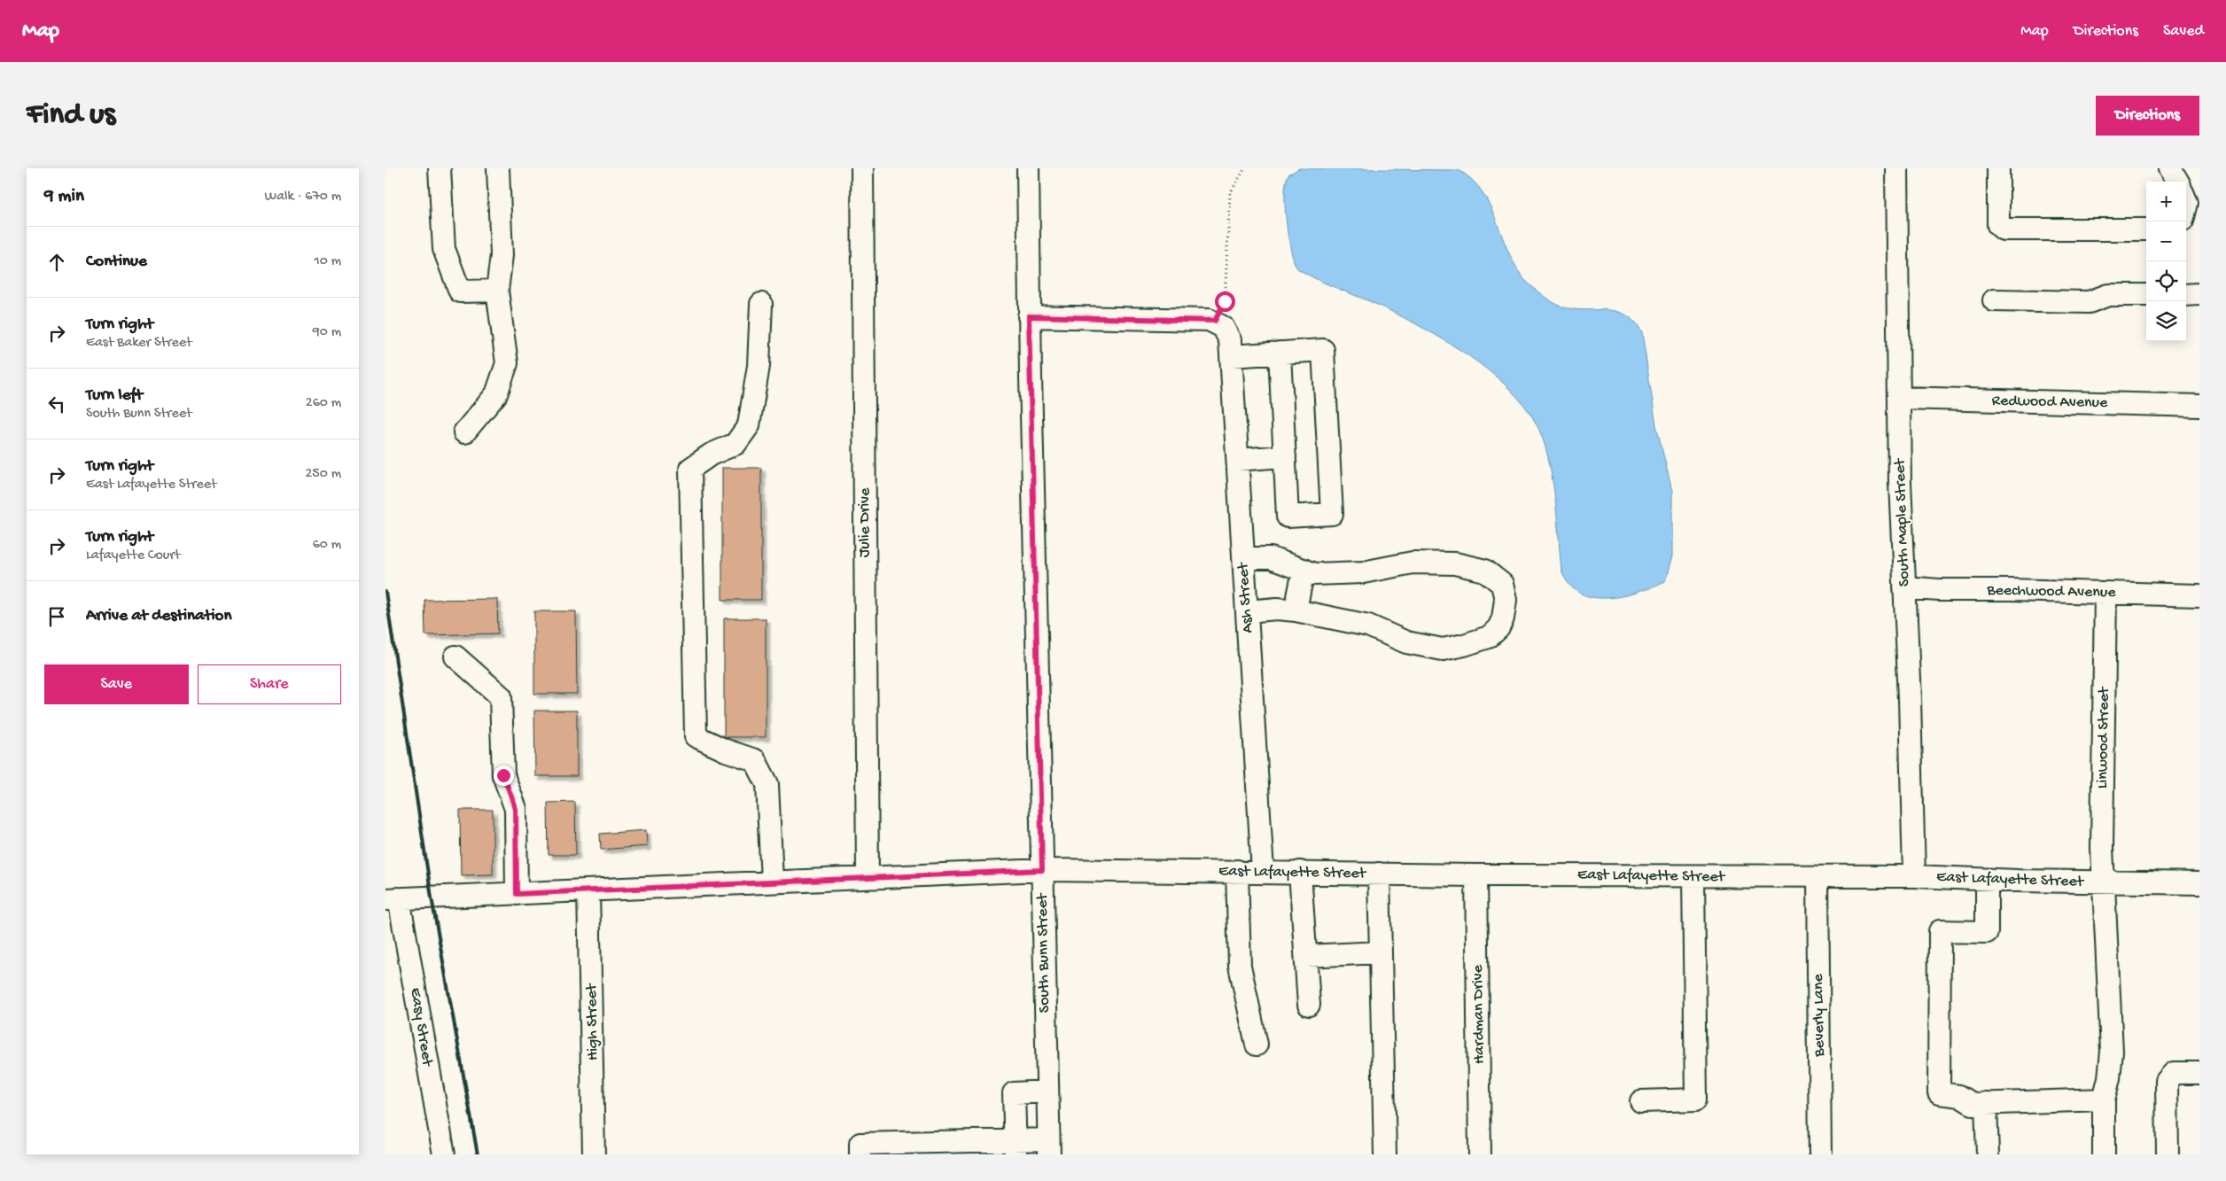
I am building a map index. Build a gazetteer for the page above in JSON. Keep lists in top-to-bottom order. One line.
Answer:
{"streets":{"street":["Redwood Avenue","Julie Drive","South Maple Street","Beechwood Avenue","Ash Street","Linwood Street","East Lafayette Street","South Bunn Street","Hardman Drive","Beverly Lane","High Street","Easy Street"]},"crossings":[["Redwood Avenue","South Maple Street"],["Julie Drive","East Lafayette Street"],["South Maple Street","Beechwood Avenue"],["South Maple Street","East Lafayette Street"],["Beechwood Avenue","Linwood Street"],["Ash Street","East Lafayette Street"],["Linwood Street","East Lafayette Street"],["East Lafayette Street","South Bunn Street"],["East Lafayette Street","Hardman Drive"],["East Lafayette Street","Beverly Lane"],["East Lafayette Street","High Street"],["East Lafayette Street","Easy Street"]],"page":{"header":"Map","nav":["Map","Directions","Saved"],"buttons":["Directions",["Save","Share"]],"title":"Find us","heading":["9 min","Walk · 670 m"],"map_buttons":["+","−"],"list":[["Continue","10 m"],["Turn right","East Baker Street","90 m"],["Turn left","South Bunn Street","260 m"],["Turn right","East Lafayette Street","250 m"],["Turn right","Lafayette Court","60 m"],"Arrive at destination"]}}
